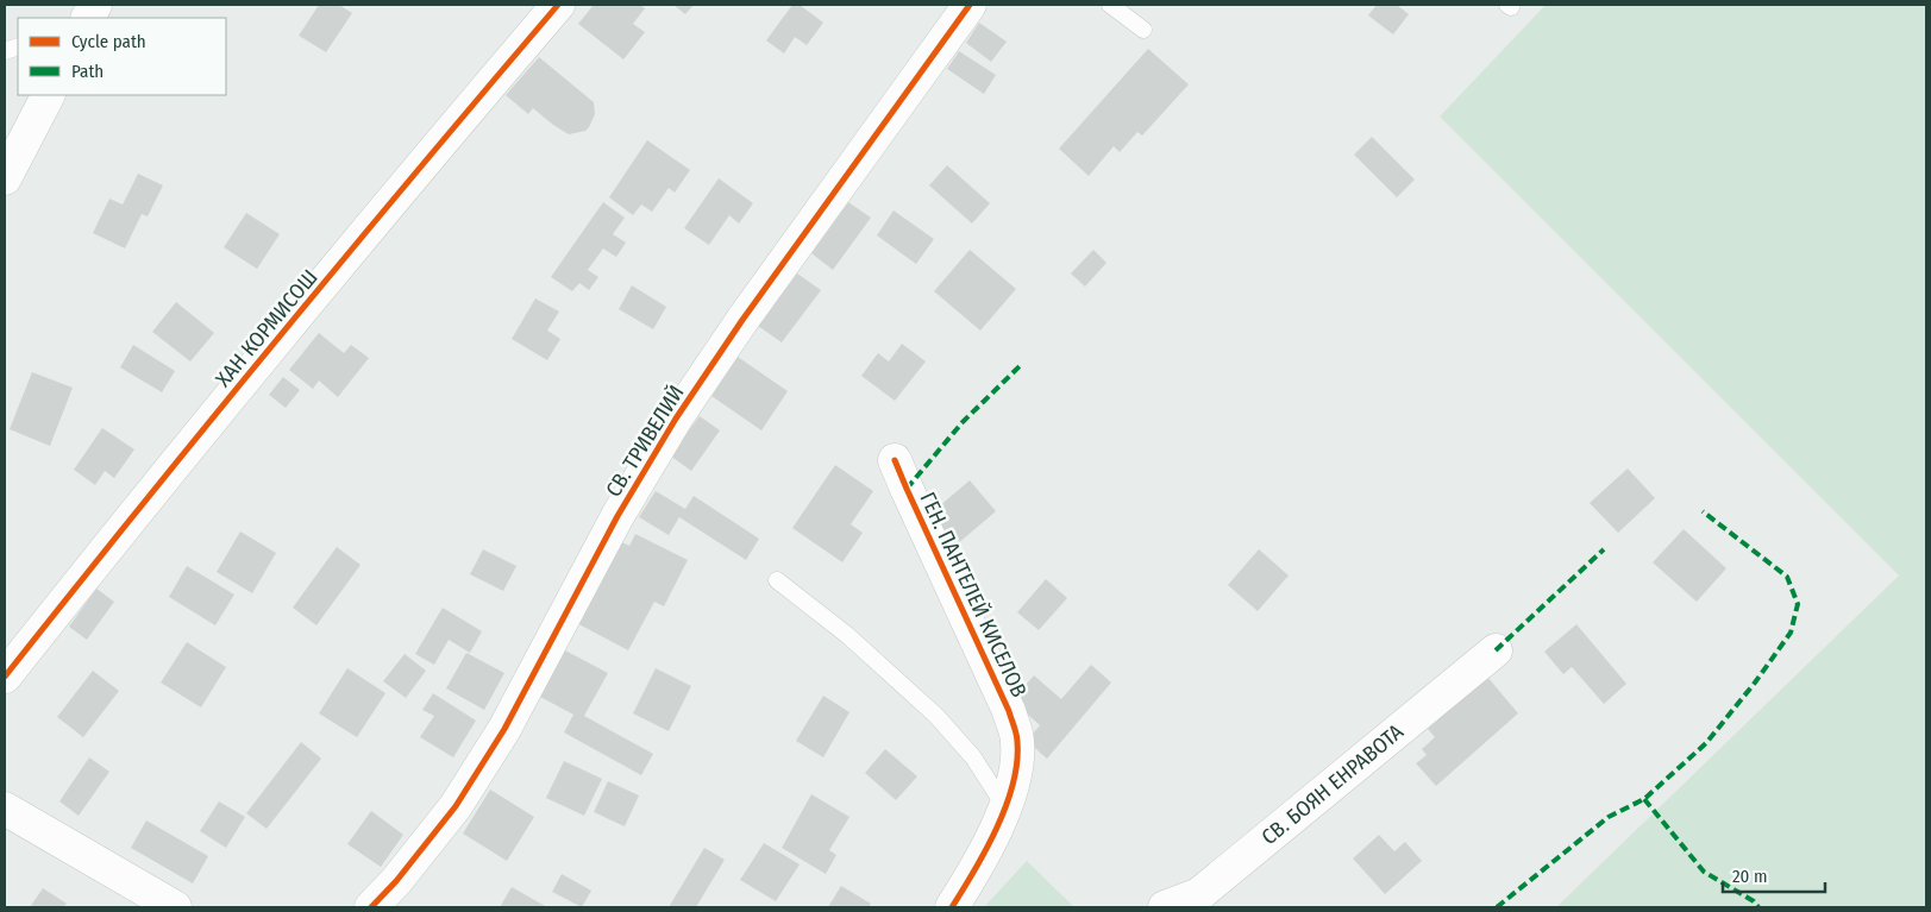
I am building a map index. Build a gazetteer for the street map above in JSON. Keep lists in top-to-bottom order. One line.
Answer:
{"streets":{"street":["ХАН КОРМИСОШ","СВ. ТРИВЕЛИЙ","ГЕН. ПАНТЕЛЕЙ КИСЕЛОВ","СВ. БОЯН ЕНРАВОТА"]},"legend":["Cycle path","Path"],"scale_bar":"20 m"}
